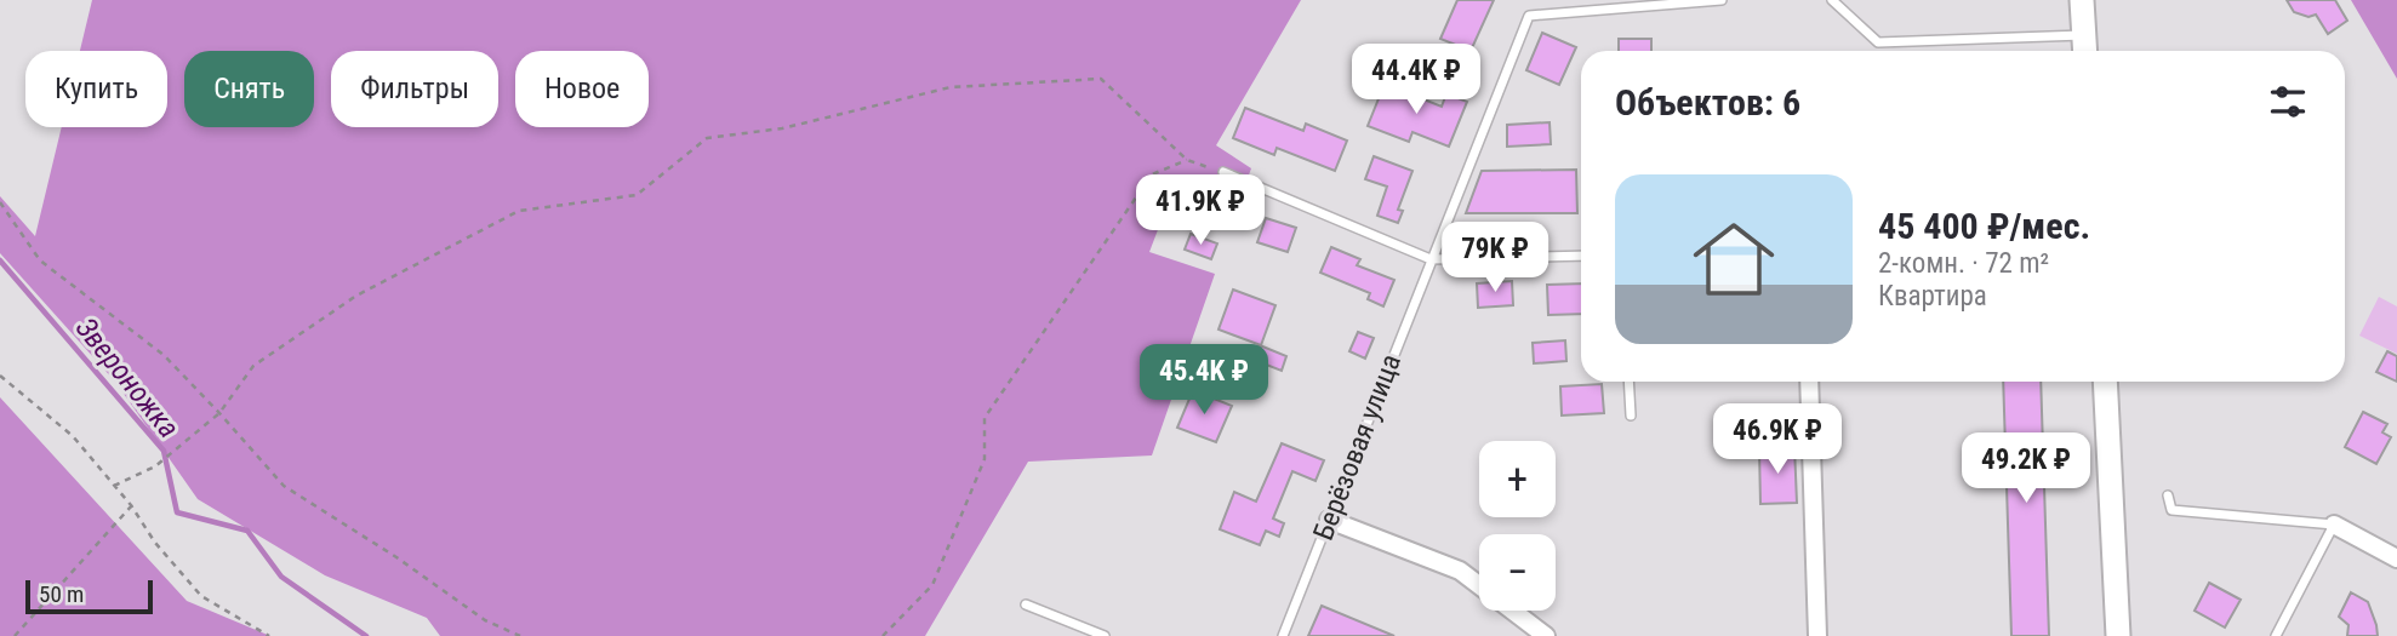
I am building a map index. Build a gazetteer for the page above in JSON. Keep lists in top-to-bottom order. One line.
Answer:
{"streets":{"lane":["Берёзовая улица"]},"water":["Звероножка"],"scale_bar":"50 m","page":{"price":["44.4K ₽","41.9K ₽","79K ₽","45.4K ₽","46.9K ₽","49.2K ₽"],"chip":["Купить","Снять","Фильтры","Новое"],"heading":"Объектов: 6","list":[{"name":"45 400 ₽/мес.","note":"2-комн. · 72 m² · Квартира"}],"map_buttons":["+","−"],"scale":"50 m"}}
